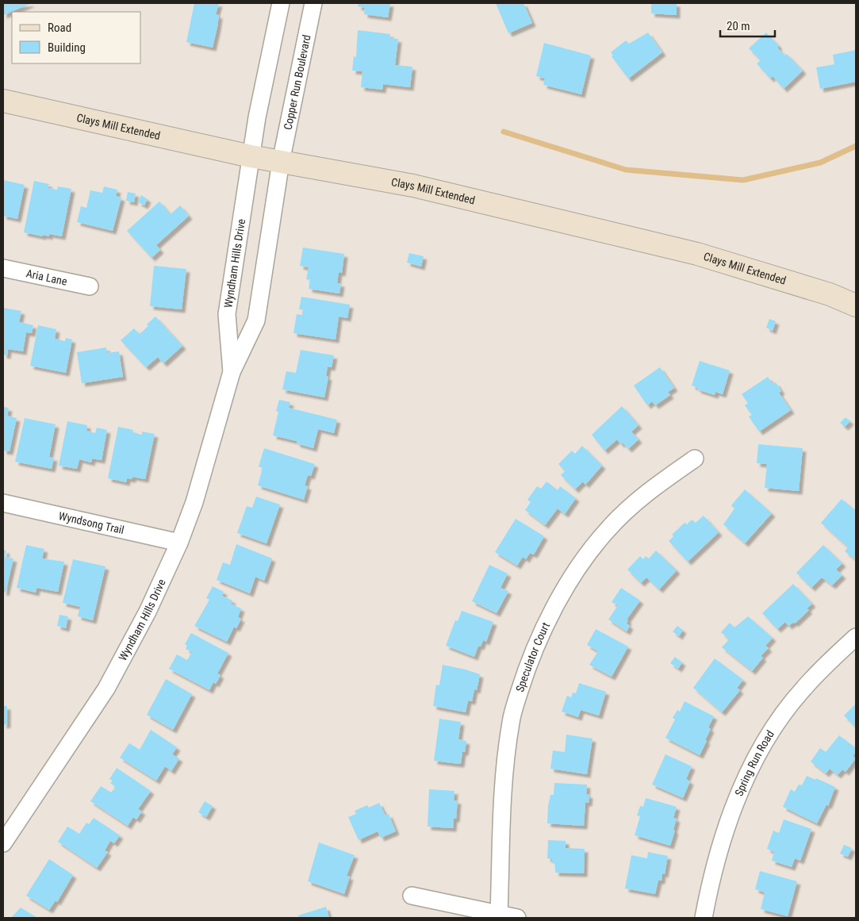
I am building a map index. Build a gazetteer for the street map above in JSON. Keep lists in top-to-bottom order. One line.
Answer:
{"streets":{"main road":["Clays Mill Extended"],"street":["Copper Run Boulevard","Wyndham Hills Drive","Aria Lane","Wyndsong Trail","Speculator Court","Spring Run Road"]},"crossings":[["Copper Run Boulevard","Clays Mill Extended"],["Copper Run Boulevard","Wyndham Hills Drive"],["Clays Mill Extended","Wyndham Hills Drive"],["Wyndham Hills Drive","Wyndsong Trail"]],"legend":["Road","Building"],"scale_bar":"20 m"}
